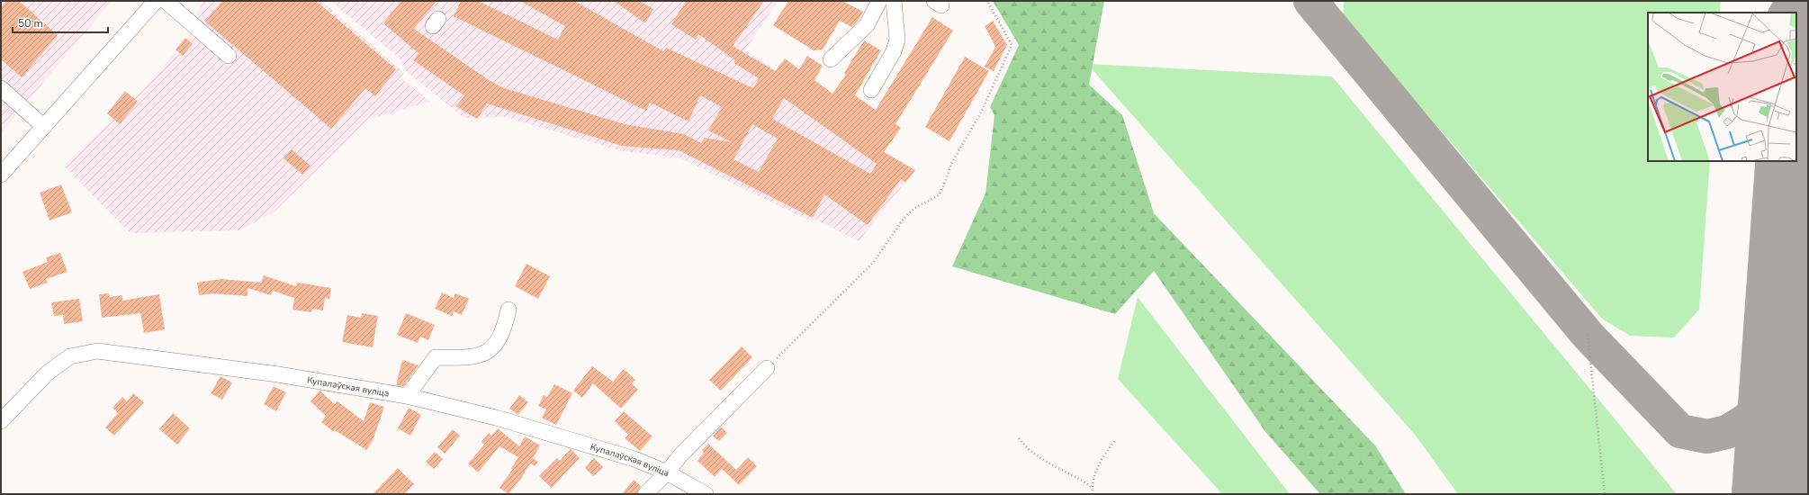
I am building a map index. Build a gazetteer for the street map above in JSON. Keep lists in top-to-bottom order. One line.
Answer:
{"streets":{"street":["Купалаўская вуліца"]},"scale_bar":"50 m"}
